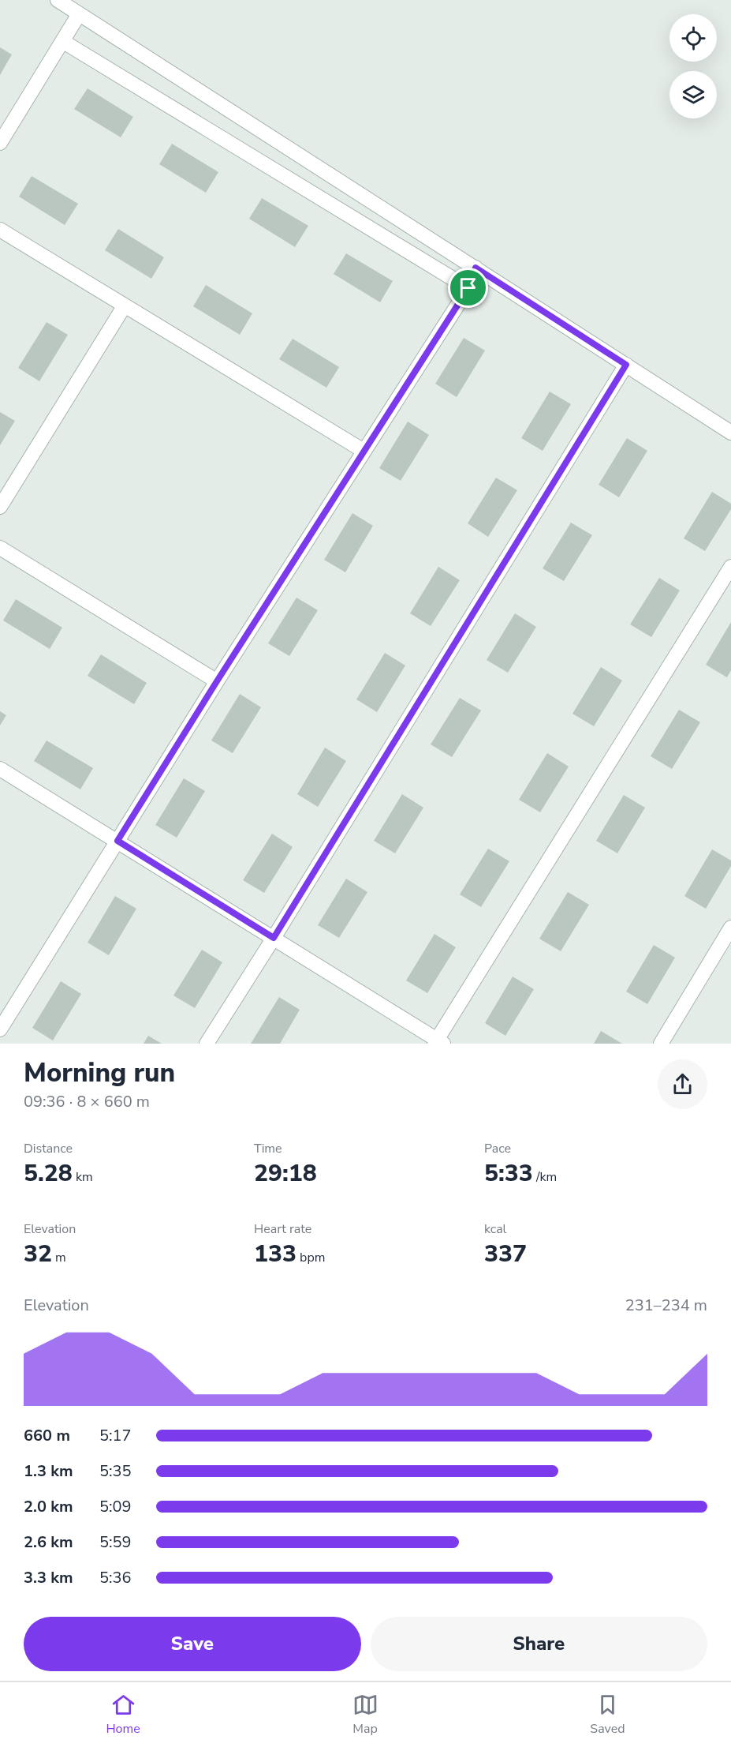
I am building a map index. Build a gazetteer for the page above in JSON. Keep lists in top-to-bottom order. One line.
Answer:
{"page":{"heading":["Morning run","09:36 · 8 × 660 m"],"stats":[["Distance","5.28 km"],["Time","29:18"],["Pace","5:33 /km"],["Elevation","32 m"],["Heart rate","133 bpm"],["kcal","337"]],"chart":["Elevation","231–234 m"],"list":[{"name":"660 m","note":"5:17"},{"name":"1.3 km","note":"5:35"},{"name":"2.0 km","note":"5:09"},{"name":"2.6 km","note":"5:59"},{"name":"3.3 km","note":"5:36"}],"buttons":["Save","Share"],"tabs":["Home","Map","Saved"]}}
